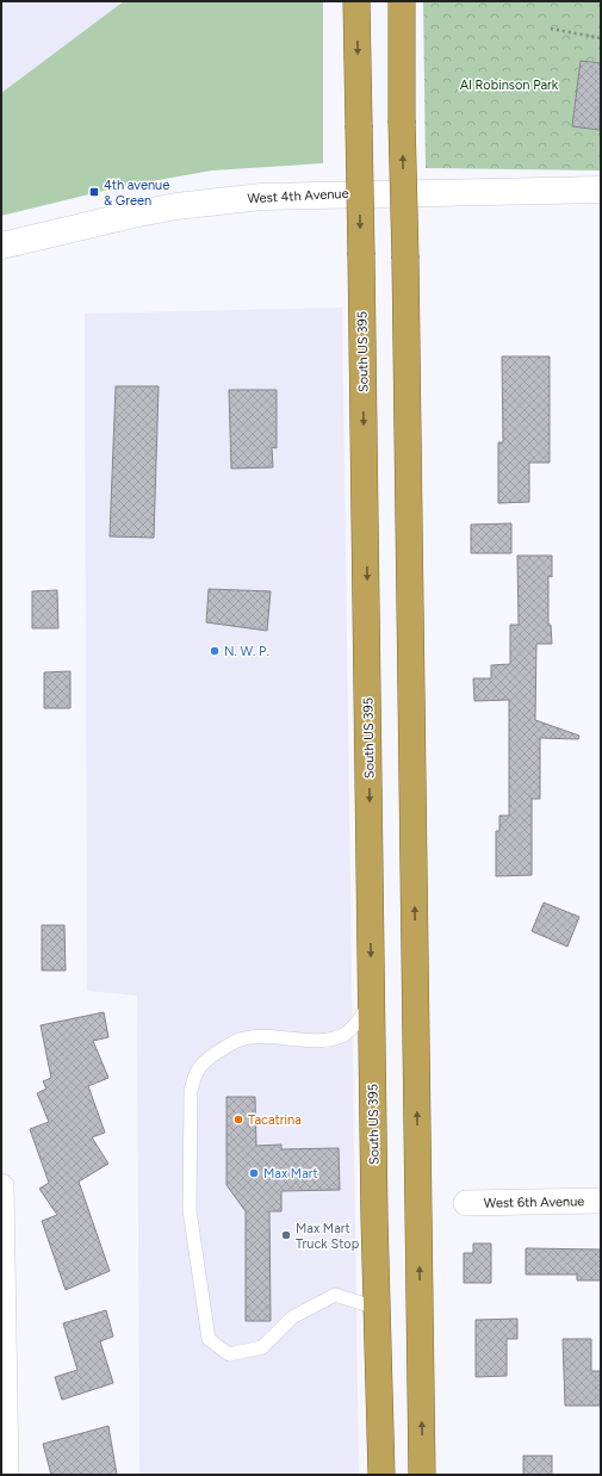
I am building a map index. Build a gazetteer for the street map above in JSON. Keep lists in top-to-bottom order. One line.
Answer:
{"streets":{"highway":["South US 395"],"street":["West 4th Avenue","West 6th Avenue"]},"parks":["Al Robinson Park"],"places":{"transit":["4th avenue & Green"],"other":["N. W. P.","Tacatrina","Max Mart","Max Mart Truck Stop"]}}
